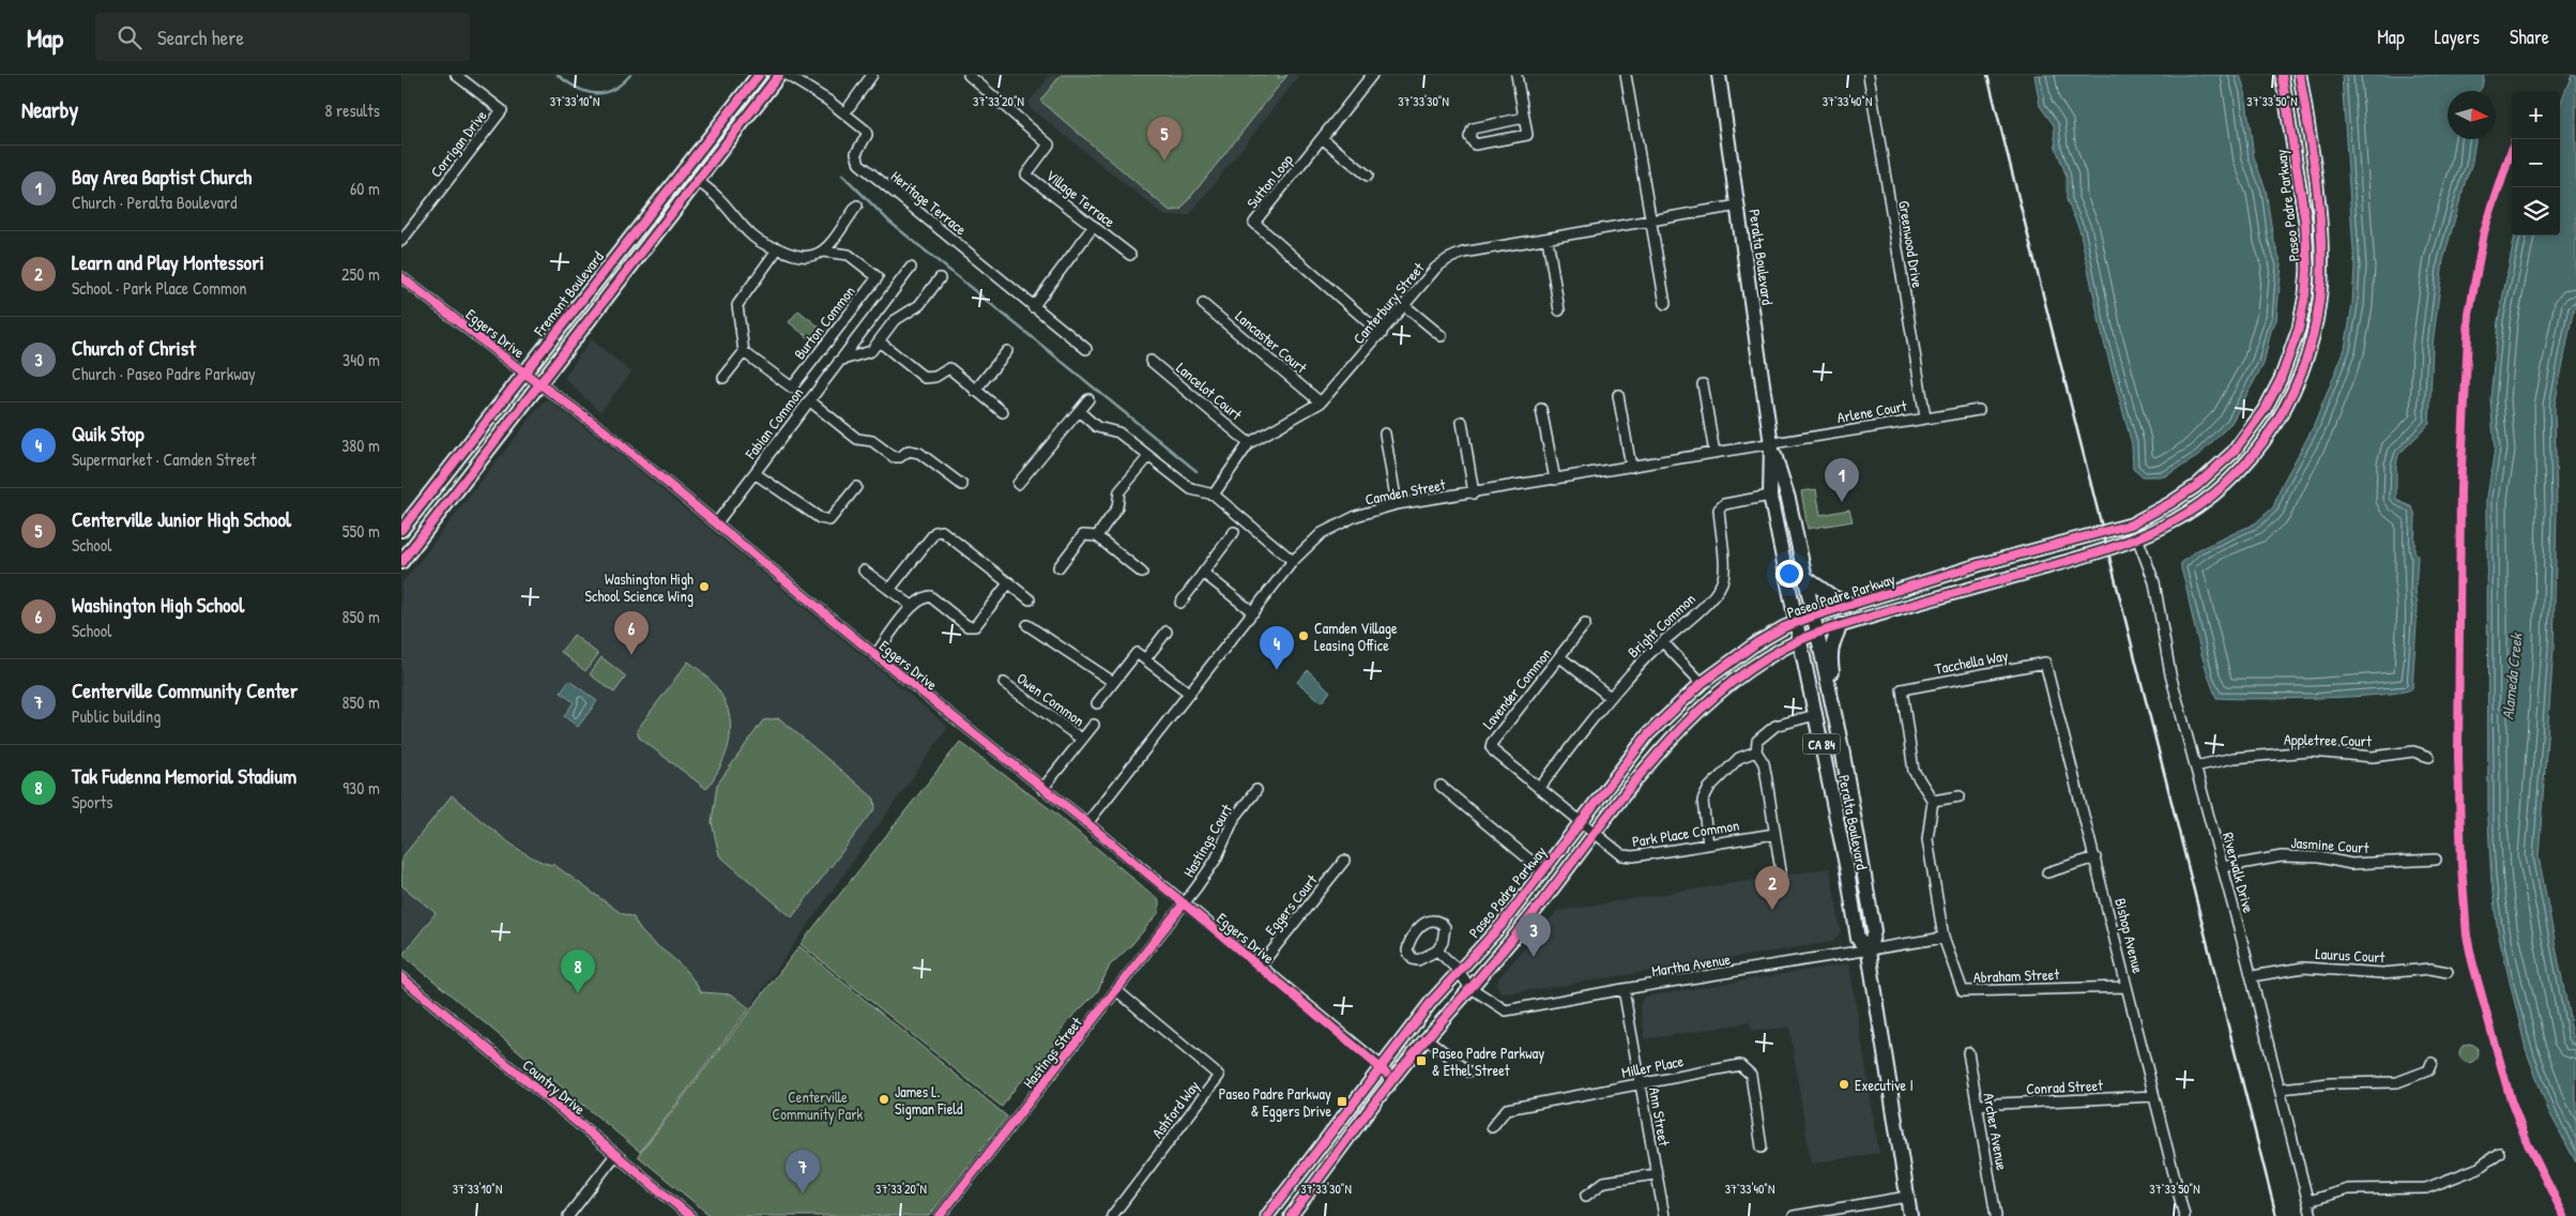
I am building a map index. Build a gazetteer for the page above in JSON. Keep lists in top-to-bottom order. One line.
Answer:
{"streets":{"main road":["Paseo Padre Parkway","Peralta Boulevard","Fremont Boulevard","CA 84"],"street":["Corrigan Drive","Sutton Loop","Village Terrace","Heritage Terrace","Greenwood Drive","Canterbury Street","Burton Common","Eggers Drive","Lancaster Court","Lancelot Court","Arlene Court","Fabian Common","Camden Street","Bright Common","Tacchella Way","Lavender Common","Owen Common","Appletree Court","Park Place Common","Hastings Court","Jasmine Court","Riverwalk Drive","Eggers Court","Bishop Avenue","Laurus Court","Martha Avenue","Abraham Street","Hastings Street","Miller Place","Country Drive","Conrad Street","Ashford Way","Ann Street","Archer Avenue"]},"crossings":[["Sutton Loop","Canterbury Street"],["Paseo Padre Parkway","Peralta Boulevard"],["Paseo Padre Parkway","Eggers Drive"],["Paseo Padre Parkway","Park Place Common"],["Paseo Padre Parkway","Riverwalk Drive"],["Paseo Padre Parkway","Martha Avenue"],["Greenwood Drive","Arlene Court"],["Peralta Boulevard","Canterbury Street"],["Peralta Boulevard","Arlene Court"],["Peralta Boulevard","Camden Street"],["Peralta Boulevard","Bright Common"],["Peralta Boulevard","Martha Avenue"],["Fremont Boulevard","Eggers Drive"],["Canterbury Street","Lancaster Court"],["Canterbury Street","Lancelot Court"],["Eggers Drive","Fabian Common"],["Eggers Drive","Camden Street"],["Eggers Drive","Owen Common"],["Eggers Drive","Hastings Court"],["Eggers Drive","Eggers Court"],["Eggers Drive","Hastings Street"],["Arlene Court","Camden Street"],["Bright Common","Lavender Common"],["Bright Common","Park Place Common"],["Tacchella Way","Bishop Avenue"],["Lavender Common","Park Place Common"],["Appletree Court","Riverwalk Drive"],["Hastings Court","Hastings Street"],["Jasmine Court","Riverwalk Drive"],["Riverwalk Drive","Laurus Court"],["Bishop Avenue","Abraham Street"],["Bishop Avenue","Conrad Street"],["Martha Avenue","Abraham Street"],["Martha Avenue","Ann Street"],["Hastings Street","Ashford Way"],["Miller Place","Ann Street"],["Conrad Street","Archer Avenue"]],"water":["Alameda Creek"],"parks":["Centerville Community Park"],"places":{"other":["Washington High School Science Wing","Camden Village Leasing Office","Executive I","James L. Sigman Field"],"transit":["Paseo Padre Parkway & Ethel Street","Paseo Padre Parkway & Eggers Drive"]},"north":"right","page":{"header":"Map","search":"Search here","nav":["Map","Layers","Share"],"heading":["Nearby","8 results"],"map_buttons":["+","−"],"pins":["5","1","6","4","2","3","8","7"],"list":[{"mark":"1","name":"Bay Area Baptist Church","note":"Church · Peralta Boulevard","value":"60 m"},{"mark":"2","name":"Learn and Play Montessori","note":"School · Park Place Common","value":"250 m"},{"mark":"3","name":"Church of Christ","note":"Church · Paseo Padre Parkway","value":"340 m"},{"mark":"4","name":"Quik Stop","note":"Supermarket · Camden Street","value":"380 m"},{"mark":"5","name":"Centerville Junior High School","note":"School","value":"550 m"},{"mark":"6","name":"Washington High School","note":"School","value":"850 m"},{"mark":"7","name":"Centerville Community Center","note":"Public building","value":"850 m"},{"mark":"8","name":"Tak Fudenna Memorial Stadium","note":"Sports","value":"930 m"}]},"coordinates":["37°33'10\"N","37°33'20\"N","37°33'30\"N","37°33'40\"N","37°33'50\"N"]}
